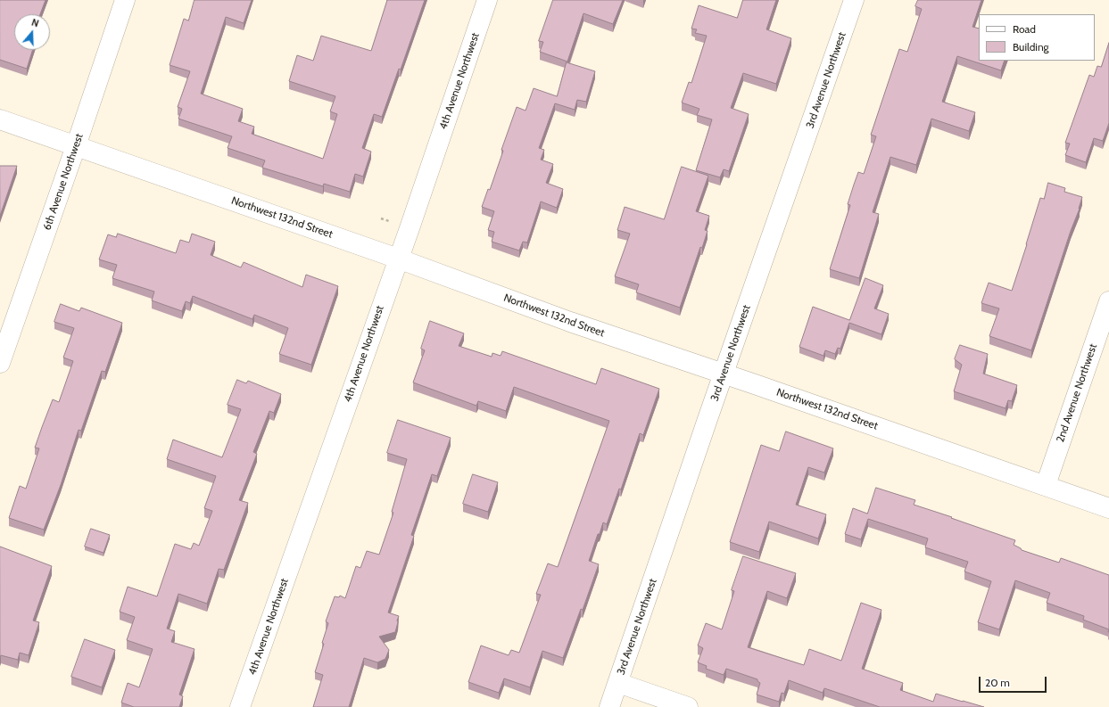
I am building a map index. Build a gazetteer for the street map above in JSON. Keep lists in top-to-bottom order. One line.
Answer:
{"streets":{"street":["3rd Avenue Northwest","4th Avenue Northwest","6th Avenue Northwest","Northwest 132nd Street","2nd Avenue Northwest"]},"crossings":[["3rd Avenue Northwest","Northwest 132nd Street"],["4th Avenue Northwest","Northwest 132nd Street"],["6th Avenue Northwest","Northwest 132nd Street"],["Northwest 132nd Street","2nd Avenue Northwest"]],"legend":["Road","Building"],"scale_bar":"20 m","north":"top"}
